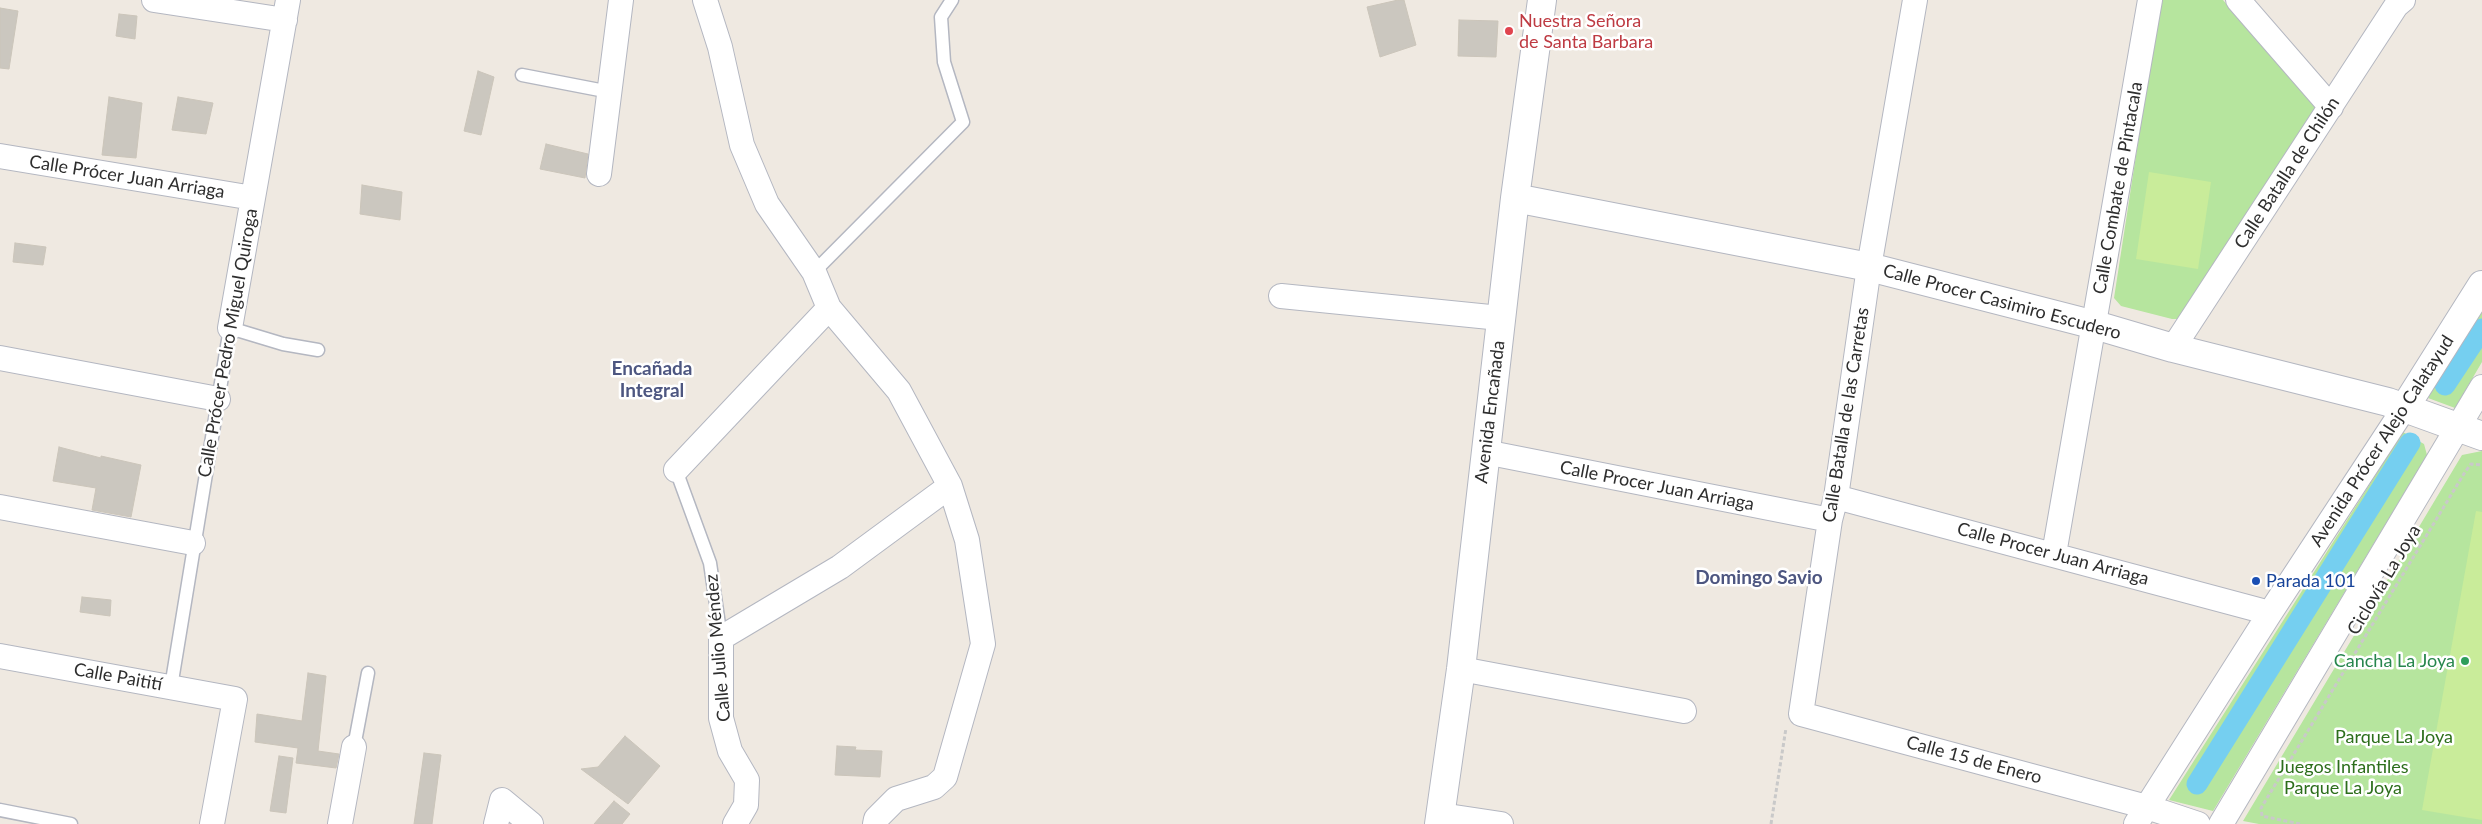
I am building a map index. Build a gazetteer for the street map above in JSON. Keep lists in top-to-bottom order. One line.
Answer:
{"streets":{"main road":["Calle Procer Casimiro Escudero","Avenida Encañada","Avenida Prócer Alejo Calatayud"],"street":["Calle Batalla de Chilón","Calle Prócer Juan Arriaga","Calle Combate de Pintacala","Calle Prócer Pedro Miguel Quiroga","Calle Batalla de las Carretas","Calle Procer Juan Arriaga","Calle Julio Méndez","Calle Paitití","Calle 15 de Enero"],"path":["Ciclovía La Joya"]},"crossings":[["Calle Batalla de Chilón","Calle Procer Casimiro Escudero"],["Calle Prócer Juan Arriaga","Calle Prócer Pedro Miguel Quiroga"],["Calle Combate de Pintacala","Calle Procer Casimiro Escudero"],["Calle Combate de Pintacala","Calle Procer Juan Arriaga"],["Calle Procer Casimiro Escudero","Avenida Encañada"],["Calle Procer Casimiro Escudero","Calle Batalla de las Carretas"],["Calle Procer Casimiro Escudero","Avenida Prócer Alejo Calatayud"],["Calle Prócer Pedro Miguel Quiroga","Calle Paitití"],["Avenida Encañada","Calle Procer Juan Arriaga"],["Calle Batalla de las Carretas","Calle Procer Juan Arriaga"],["Calle Batalla de las Carretas","Calle 15 de Enero"],["Avenida Prócer Alejo Calatayud","Calle Procer Juan Arriaga"],["Avenida Prócer Alejo Calatayud","Calle 15 de Enero"]],"districts":["Encañada Integral","Domingo Savio"],"parks":["Parque La Joya","Juegos Infantiles Parque La Joya"],"places":["Nuestra Señora de Santa Barbara","Parada 101","Cancha La Joya"]}
